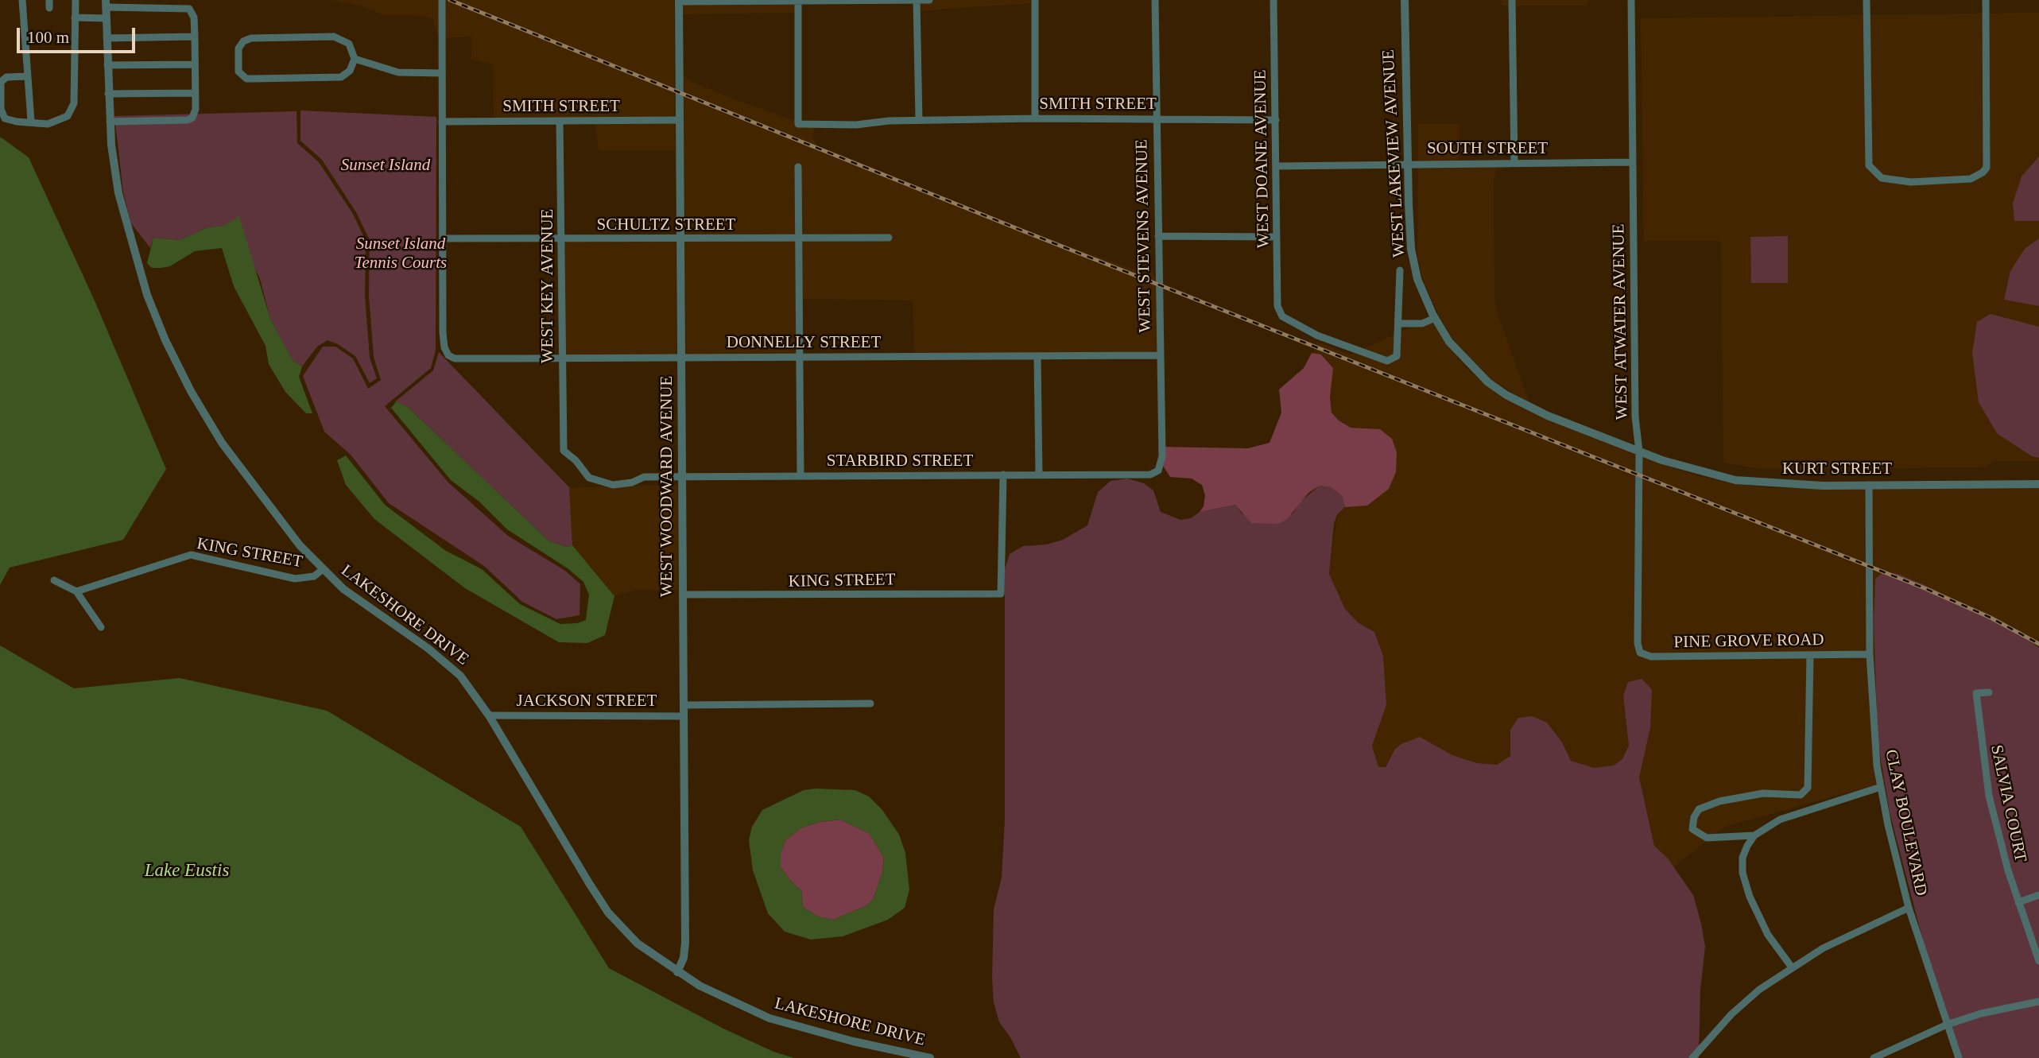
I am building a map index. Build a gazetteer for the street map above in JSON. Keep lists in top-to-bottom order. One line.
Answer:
{"streets":{"street":["SMITH STREET","SOUTH STREET","WEST LAKEVIEW AVENUE","WEST DOANE AVENUE","SCHULTZ STREET","WEST STEVENS AVENUE","WEST KEY AVENUE","WEST ATWATER AVENUE","DONNELLY STREET","STARBIRD STREET","KURT STREET","WEST WOODWARD AVENUE","KING STREET","LAKESHORE DRIVE","PINE GROVE ROAD","JACKSON STREET","SALVIA COURT","CLAY BOULEVARD"]},"crossings":[["SMITH STREET","WEST DOANE AVENUE"],["SMITH STREET","WEST STEVENS AVENUE"],["SMITH STREET","WEST KEY AVENUE"],["SMITH STREET","WEST WOODWARD AVENUE"],["SOUTH STREET","WEST LAKEVIEW AVENUE"],["SOUTH STREET","WEST DOANE AVENUE"],["SOUTH STREET","WEST ATWATER AVENUE"],["WEST LAKEVIEW AVENUE","WEST ATWATER AVENUE"],["WEST LAKEVIEW AVENUE","KURT STREET"],["SCHULTZ STREET","WEST KEY AVENUE"],["SCHULTZ STREET","DONNELLY STREET"],["SCHULTZ STREET","WEST WOODWARD AVENUE"],["WEST STEVENS AVENUE","DONNELLY STREET"],["WEST STEVENS AVENUE","STARBIRD STREET"],["WEST KEY AVENUE","DONNELLY STREET"],["WEST KEY AVENUE","STARBIRD STREET"],["WEST ATWATER AVENUE","KURT STREET"],["WEST ATWATER AVENUE","PINE GROVE ROAD"],["DONNELLY STREET","WEST WOODWARD AVENUE"],["STARBIRD STREET","WEST WOODWARD AVENUE"],["STARBIRD STREET","KING STREET"],["KURT STREET","CLAY BOULEVARD"],["WEST WOODWARD AVENUE","KING STREET"],["WEST WOODWARD AVENUE","LAKESHORE DRIVE"],["WEST WOODWARD AVENUE","JACKSON STREET"],["KING STREET","LAKESHORE DRIVE"],["LAKESHORE DRIVE","JACKSON STREET"],["PINE GROVE ROAD","CLAY BOULEVARD"]],"water":["Lake Eustis"],"parks":["Sunset Island","Sunset Island Tennis Courts"],"scale_bar":"100 m"}
